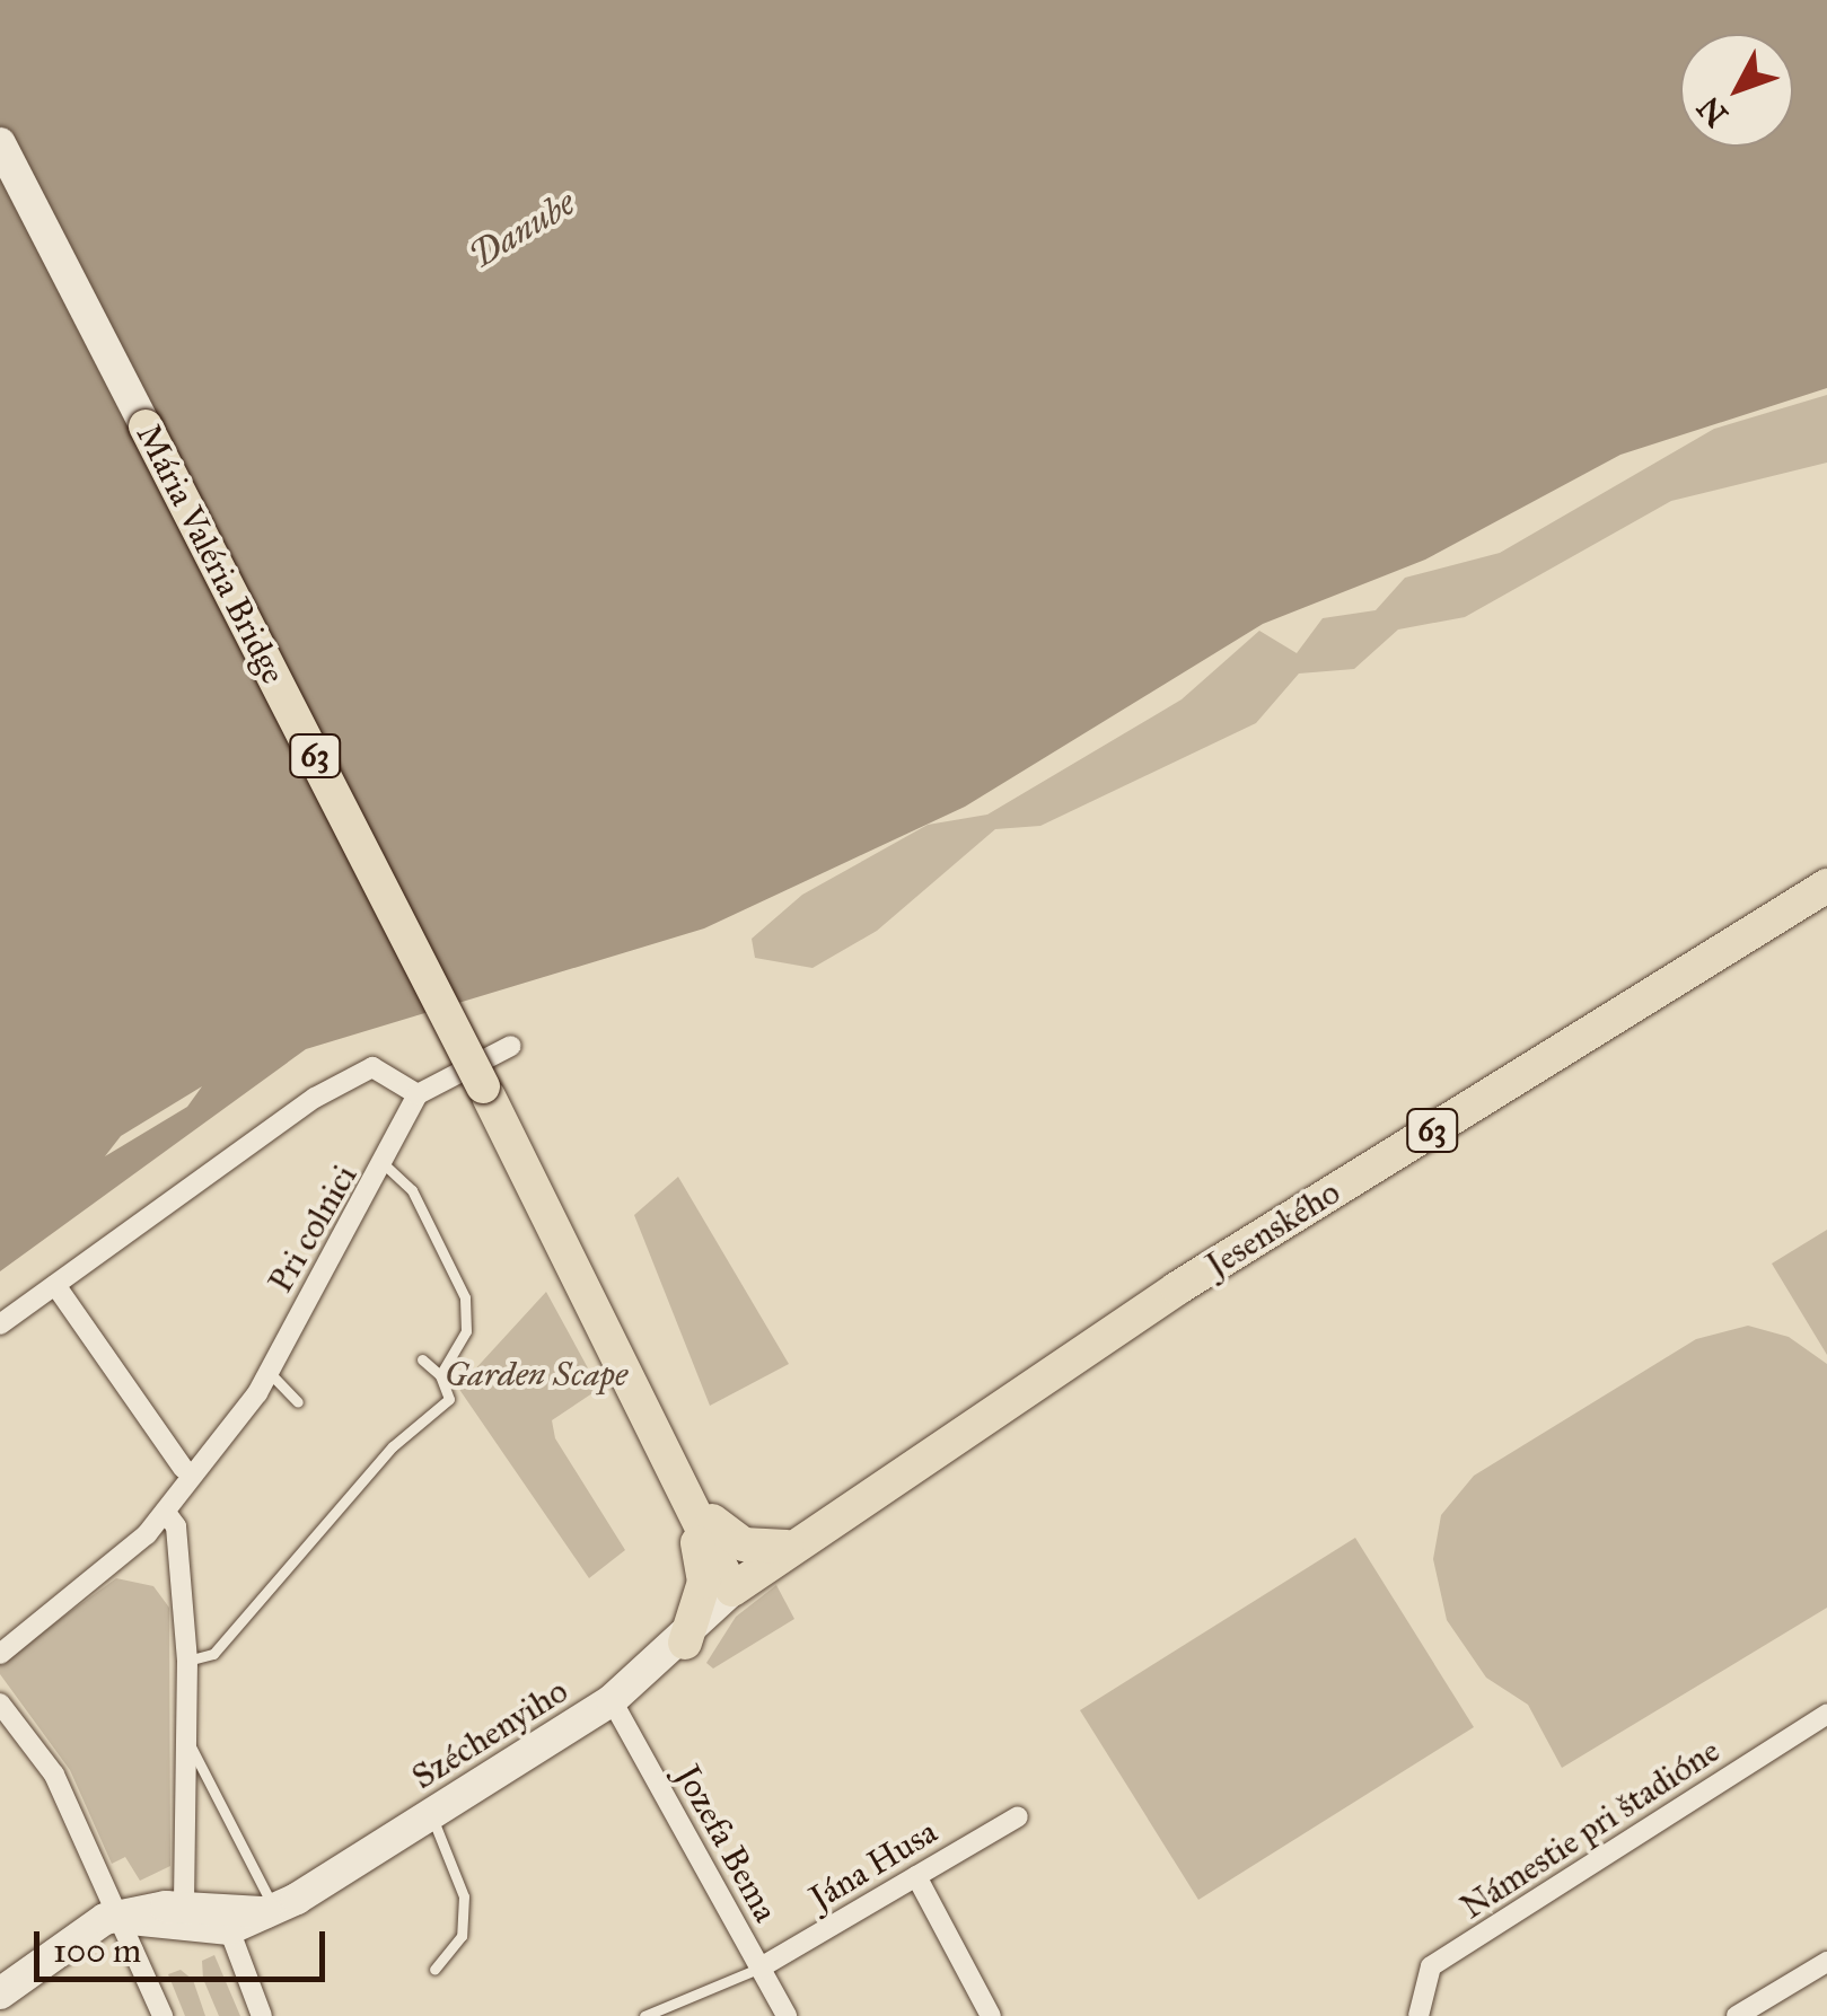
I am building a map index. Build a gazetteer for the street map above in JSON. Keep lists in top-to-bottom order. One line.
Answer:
{"streets":{"main road":["Mária Valéria Bridge","63","Jesenského"],"street":["Pri colnici","Széchenyiho","Námestie pri štadióne","Jozefa Bema","Jána Husa"]},"crossings":[["Mária Valéria Bridge","63"],["63","Jesenského"],["63","Széchenyiho"],["Jesenského","Széchenyiho"],["Széchenyiho","Jozefa Bema"],["Jozefa Bema","Jána Husa"]],"water":["Danube"],"parks":["Garden Scape"],"scale_bar":"100 m","north":"bottom left"}
